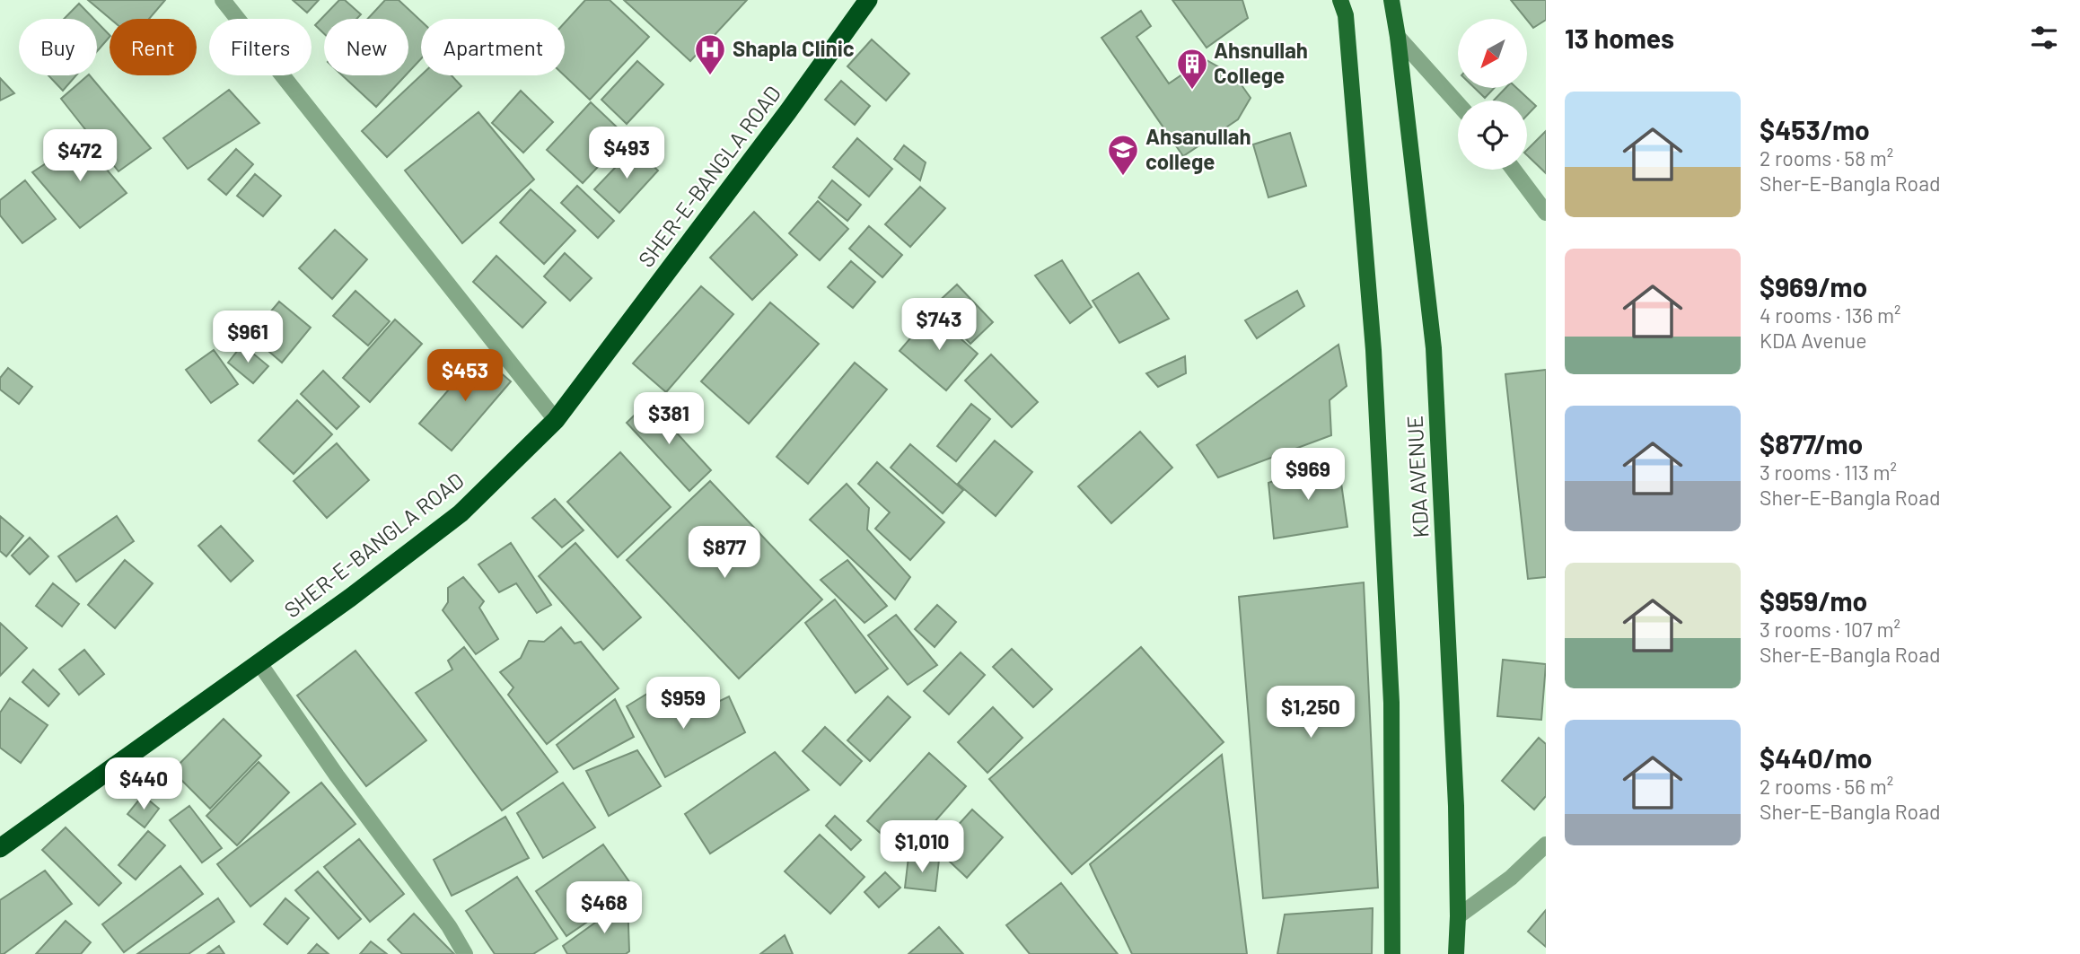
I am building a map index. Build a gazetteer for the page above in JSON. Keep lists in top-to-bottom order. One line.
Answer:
{"streets":{"highway":["SHER-E-BANGLA ROAD"],"main road":["KDA AVENUE"]},"places":{"hospital":["Shapla Clinic"],"building":["Ahsnullah College"],"school or university":["Ahsanullah college"]},"north":"bottom left","page":{"heading":"13 homes","chip":["Buy","Rent","Filters","New","Apartment"],"list":[{"name":"$453/mo","note":"2 rooms · 58 m² · Sher-E-Bangla Road"},{"name":"$969/mo","note":"4 rooms · 136 m² · KDA Avenue"},{"name":"$877/mo","note":"3 rooms · 113 m² · Sher-E-Bangla Road"},{"name":"$959/mo","note":"3 rooms · 107 m² · Sher-E-Bangla Road"},{"name":"$440/mo","note":"2 rooms · 56 m² · Sher-E-Bangla Road"}],"price":["$493","$472","$743","$961","$453","$381","$969","$877","$959","$1,250","$440","$1,010","$468"]}}
